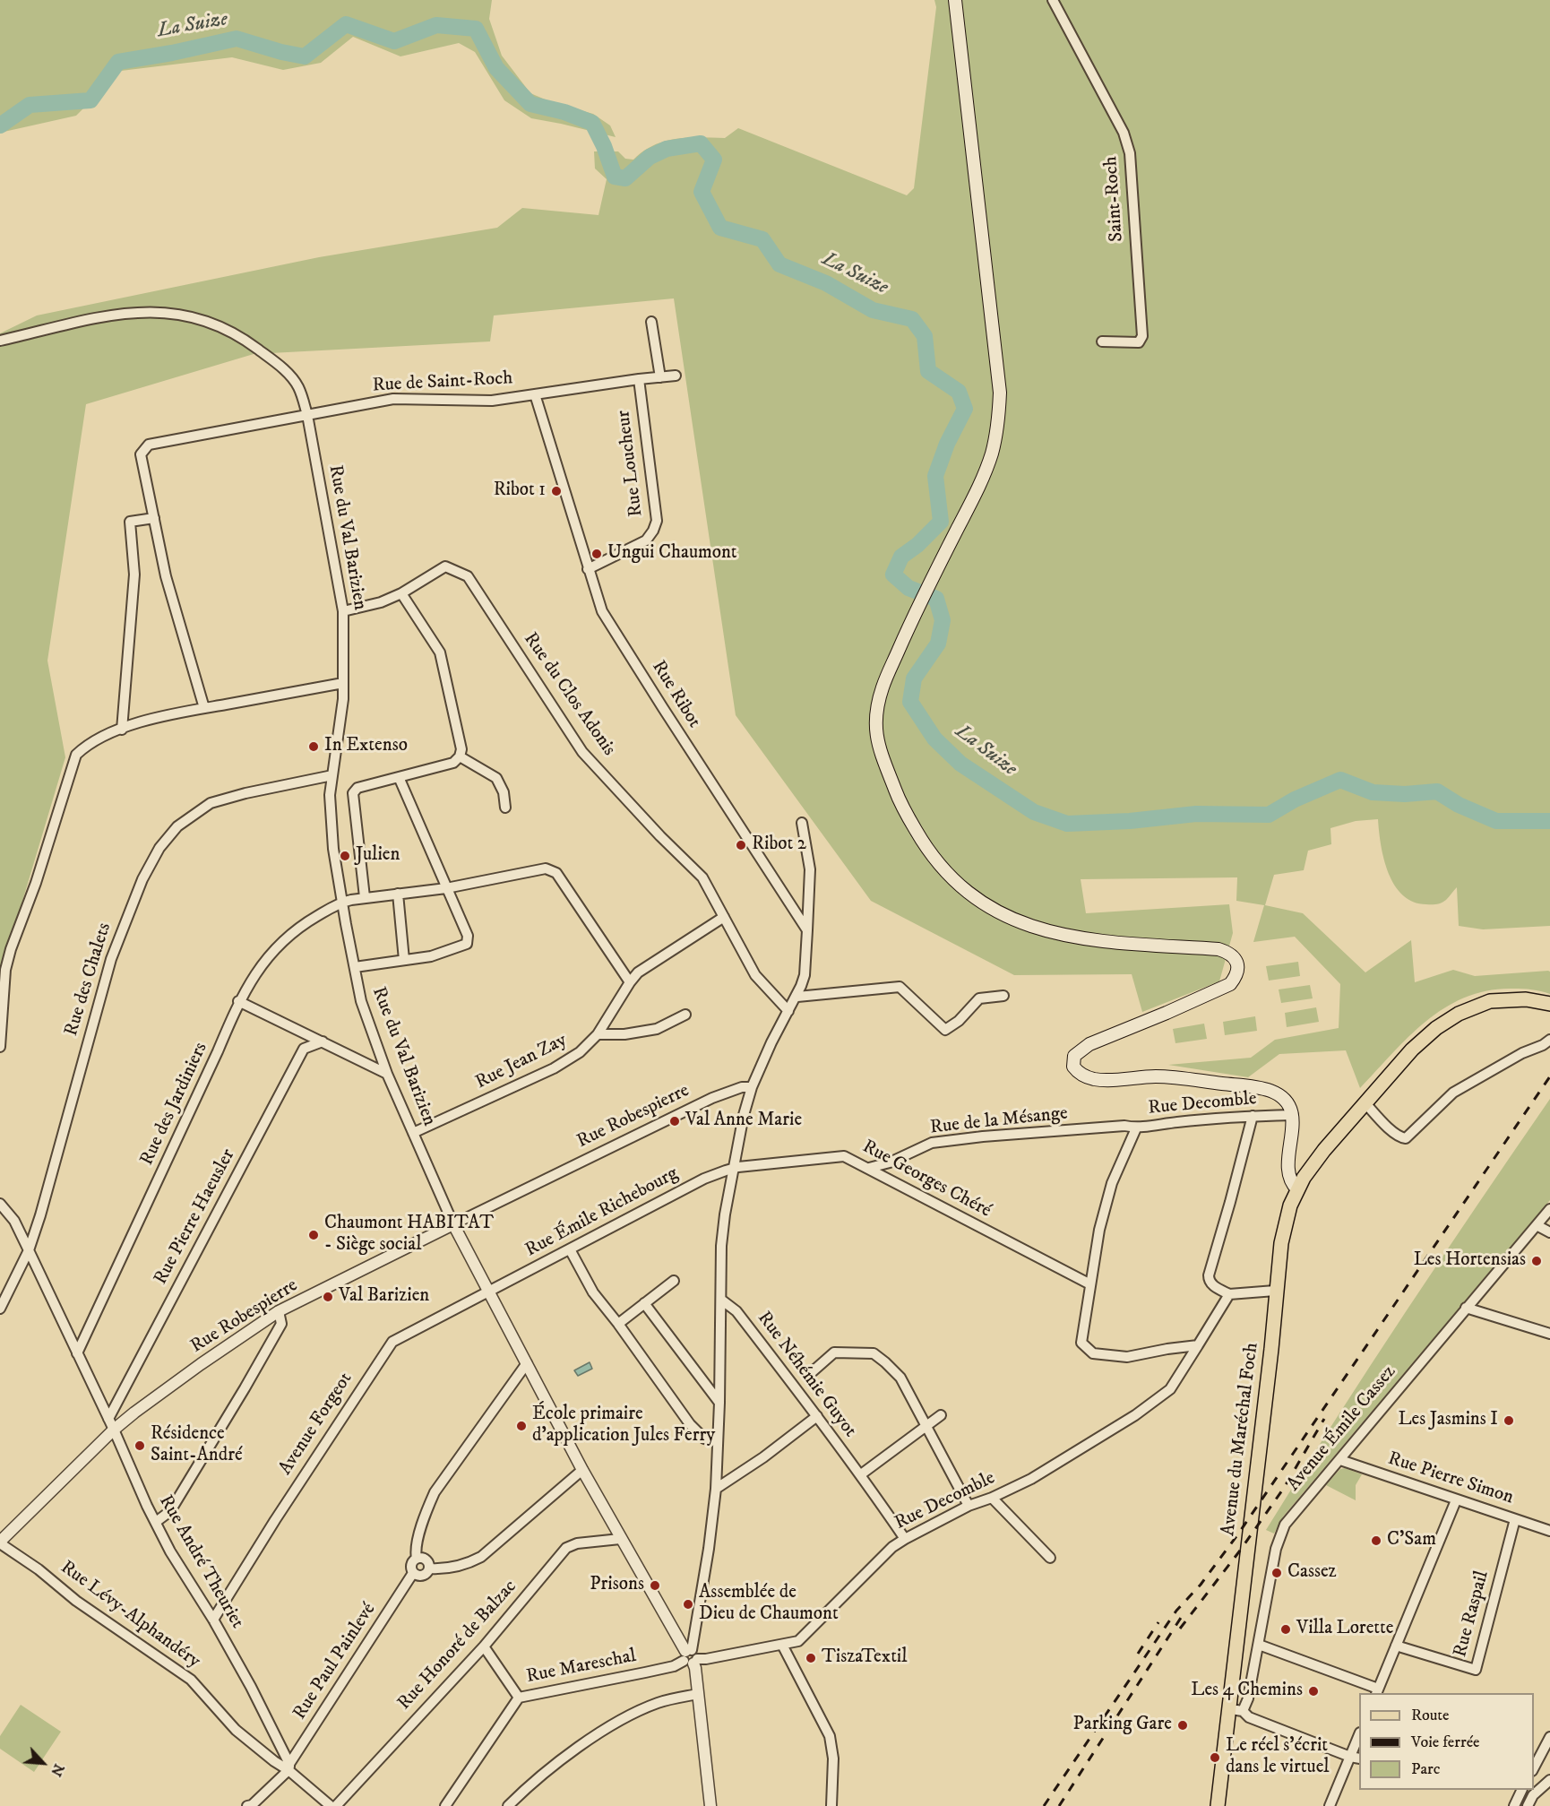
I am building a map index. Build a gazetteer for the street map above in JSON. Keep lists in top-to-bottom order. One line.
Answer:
{"streets":{"main road":["Avenue du Maréchal Foch"],"street":["Saint-Roch","Rue de Saint-Roch","Rue Loucheur","Rue du Val Barizien","Rue du Clos Adonis","Rue Ribot","Rue des Chalets","Rue Jean Zay","Rue des Jardiniers","Rue Decomble","Rue Robespierre","Rue de la Mésange","Rue Georges Chéré","Rue Émile Richebourg","Rue Pierre Haeusler","Rue Néhémie Guyot","Avenue Forgeot","Avenue Émile Cassez","Rue Pierre Simon","Rue André Theuriet","Rue Raspail","Rue Lévy-Alphandéry","Rue Honoré de Balzac","Rue Paul Painlevé","Rue Mareschal"]},"crossings":[["Rue de Saint-Roch","Rue Loucheur"],["Rue de Saint-Roch","Rue du Val Barizien"],["Rue de Saint-Roch","Rue Ribot"],["Rue Loucheur","Rue Ribot"],["Rue du Val Barizien","Rue du Clos Adonis"],["Rue du Val Barizien","Rue des Chalets"],["Rue du Val Barizien","Rue Jean Zay"],["Rue du Val Barizien","Rue des Jardiniers"],["Rue du Val Barizien","Rue Decomble"],["Rue du Val Barizien","Rue Robespierre"],["Rue du Val Barizien","Rue Émile Richebourg"],["Rue du Val Barizien","Avenue Forgeot"],["Rue du Val Barizien","Rue Honoré de Balzac"],["Rue du Val Barizien","Rue Mareschal"],["Rue du Clos Adonis","Rue Jean Zay"],["Rue des Chalets","Rue André Theuriet"],["Rue Jean Zay","Rue des Jardiniers"],["Rue des Jardiniers","Rue André Theuriet"],["Rue Decomble","Rue de la Mésange"],["Rue Decomble","Rue Georges Chéré"],["Rue Decomble","Rue Néhémie Guyot"],["Rue Decomble","Rue Mareschal"],["Rue Robespierre","Rue André Theuriet"],["Rue Robespierre","Rue Lévy-Alphandéry"],["Rue de la Mésange","Rue Georges Chéré"],["Rue Georges Chéré","Rue Émile Richebourg"],["Rue Émile Richebourg","Avenue Forgeot"],["Rue Pierre Haeusler","Rue André Theuriet"],["Avenue Forgeot","Rue André Theuriet"],["Avenue Émile Cassez","Avenue du Maréchal Foch"],["Avenue Émile Cassez","Rue Pierre Simon"],["Rue Pierre Simon","Rue Raspail"],["Rue André Theuriet","Rue Lévy-Alphandéry"],["Rue André Theuriet","Rue Paul Painlevé"],["Rue Lévy-Alphandéry","Rue Paul Painlevé"]],"water":["La Suize"],"places":["Ribot 1","Ungui Chaumont","In Extenso","Ribot 2","Julien","Val Anne Marie","Chaumont HABITAT - Siège social","Les Hortensias","Val Barizien","Les Jasmins I","École primaire d'application Jules Ferry","Résidence Saint-André","C’Sam","Cassez","Prisons","Assemblée de Dieu de Chaumont","Villa Lorette","TiszaTextil","Les 4 Chemins","Parking Gare","Le réel s'écrit dans le virtuel"],"legend":["Route","Voie ferrée","Parc"],"north":"bottom right"}
